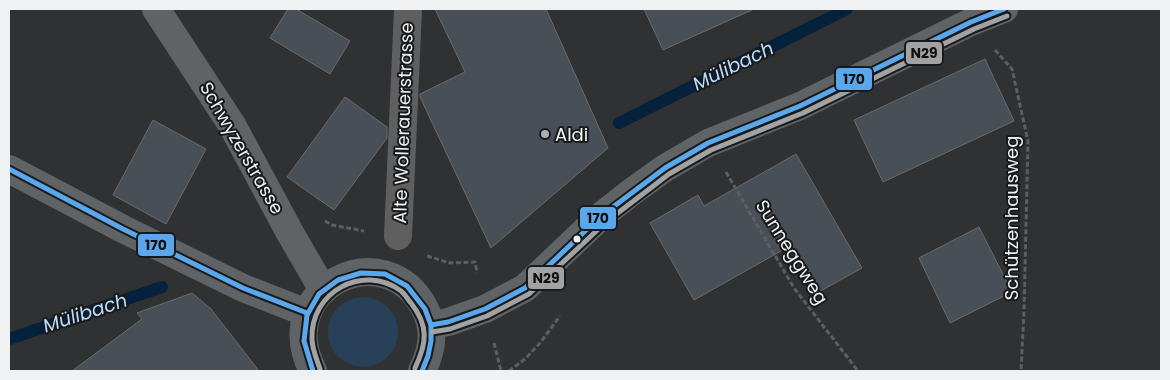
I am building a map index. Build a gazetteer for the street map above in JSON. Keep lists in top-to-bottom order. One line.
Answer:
{"streets":{"main road":["Schwyzerstrasse"],"street":["Alte Wollerauerstrasse"],"path":["Schützenhausweg","Sunneggweg"]},"water":["Mülibach"],"places":["Aldi"],"lines":["transit line 170","transit line N29"]}
